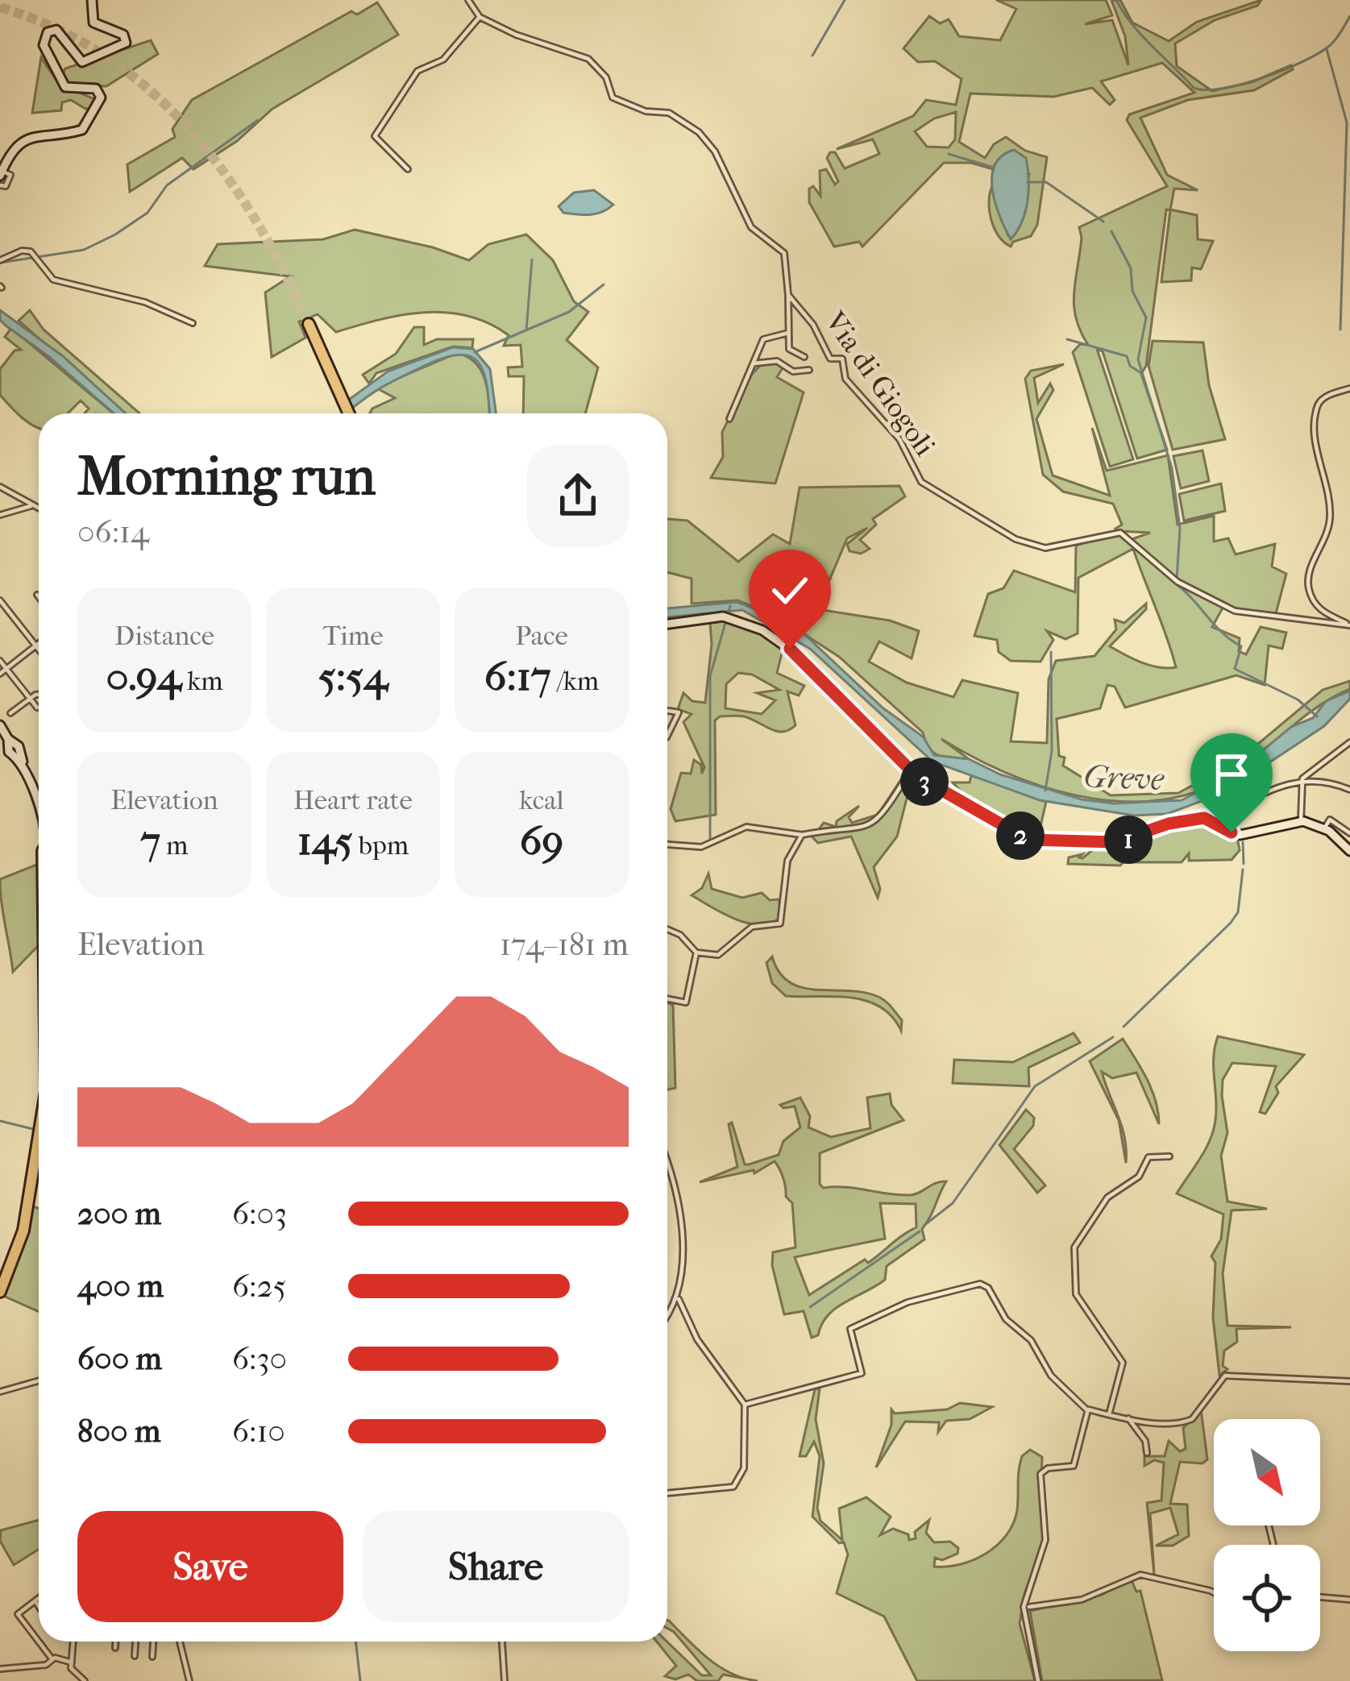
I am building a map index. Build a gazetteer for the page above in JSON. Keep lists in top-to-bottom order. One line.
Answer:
{"streets":{"street":["Via di Giogoli"]},"water":["Greve"],"north":"bottom right","page":{"heading":["Morning run","06:14"],"stats":[["Distance","0.94 km"],["Time","5:54"],["Pace","6:17 /km"],["Elevation","7 m"],["Heart rate","145 bpm"],["kcal","69"]],"pins":["3","2","1"],"chart":["Elevation","174–181 m"],"list":[{"name":"200 m","note":"6:03"},{"name":"400 m","note":"6:25"},{"name":"600 m","note":"6:30"},{"name":"800 m","note":"6:10"}],"buttons":["Save","Share"]}}
